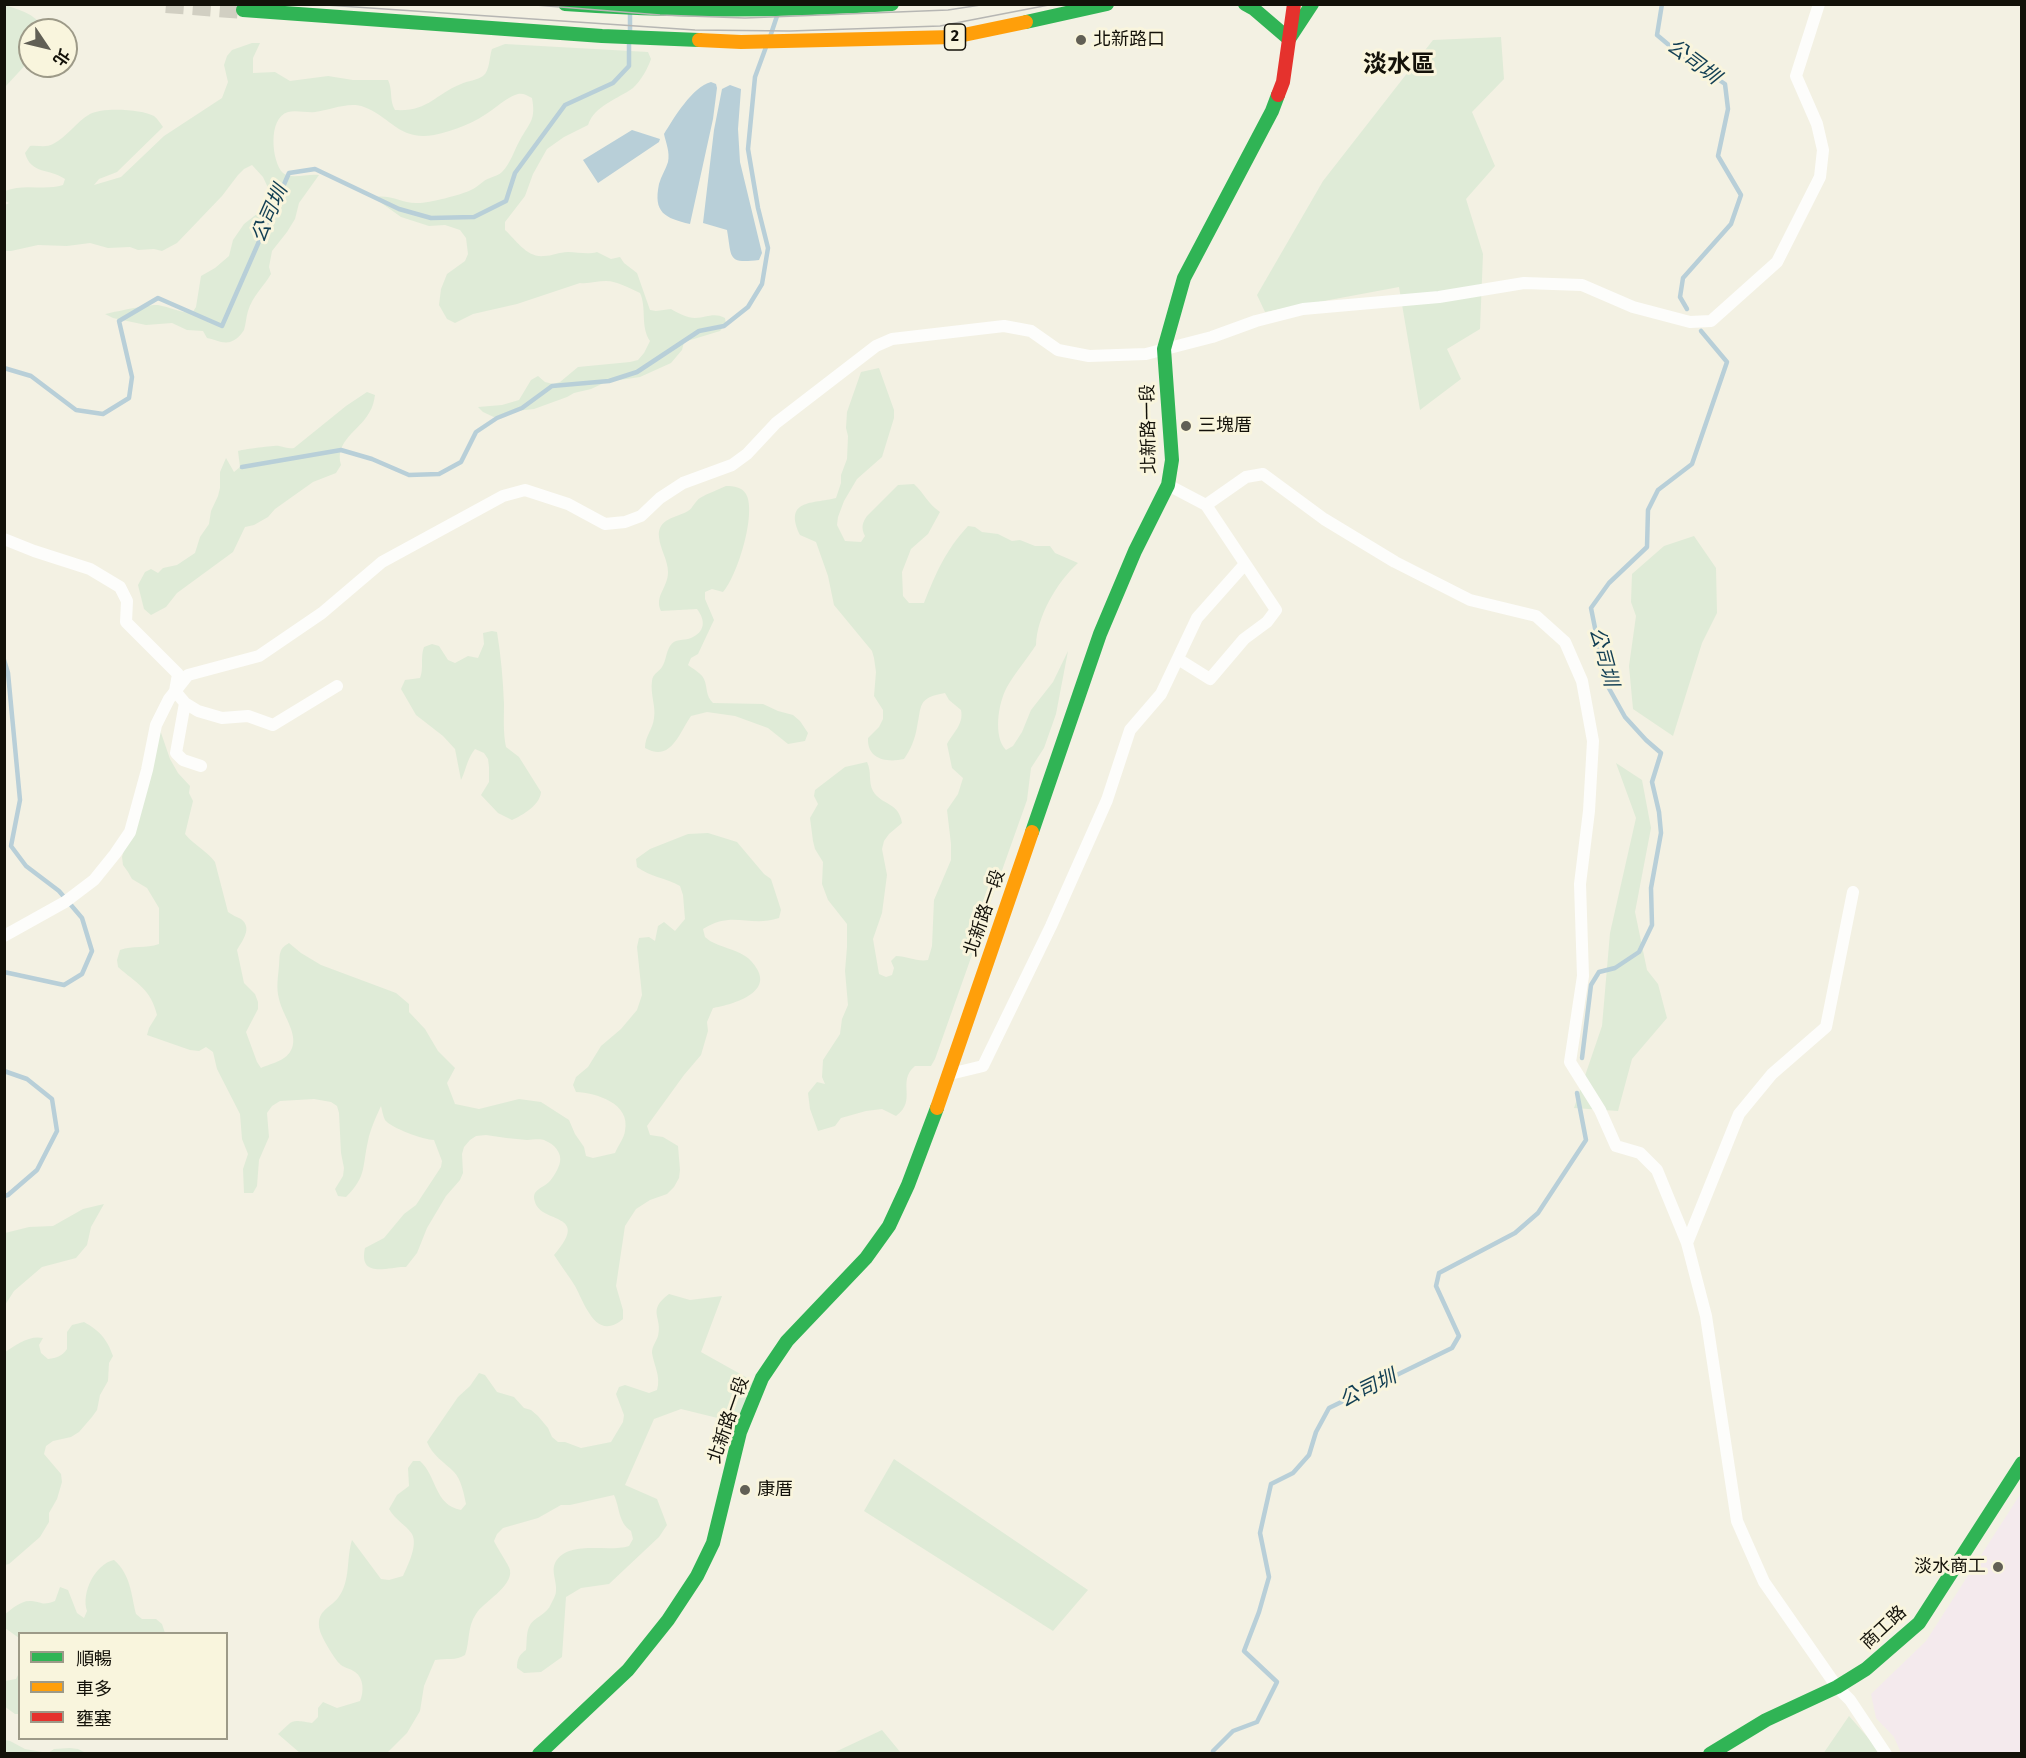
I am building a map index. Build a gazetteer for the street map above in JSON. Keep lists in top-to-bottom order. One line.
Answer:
{"streets":{"main road":["2","北新路一段","商工路"]},"districts":["淡水區"],"water":["公司圳"],"places":["北新路口","三塊厝","康厝","淡水商工"],"legend":["順暢","車多","壅塞"],"north":"bottom right"}
